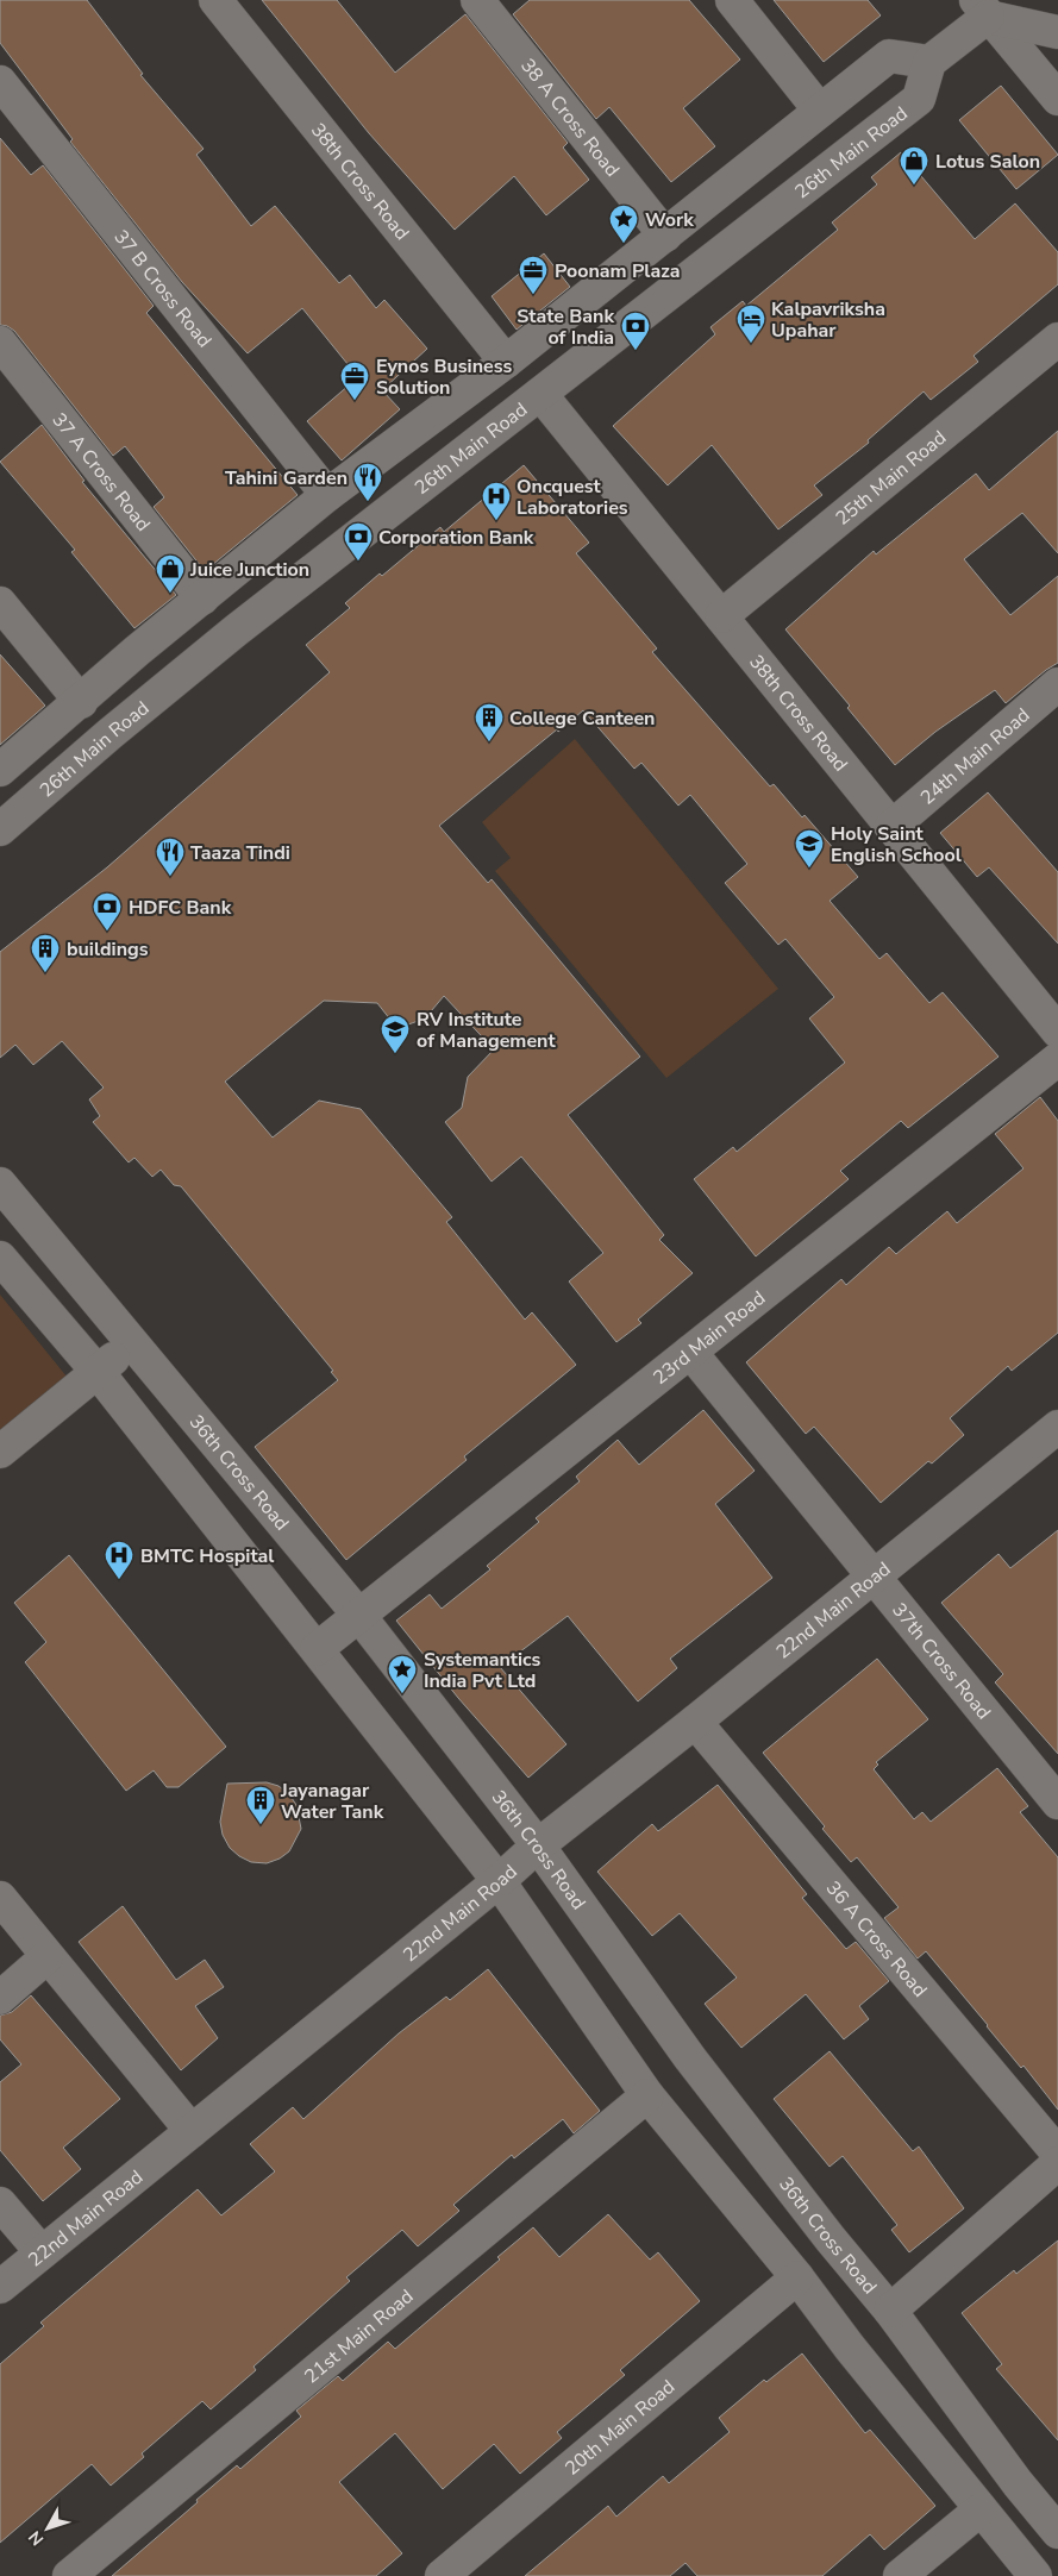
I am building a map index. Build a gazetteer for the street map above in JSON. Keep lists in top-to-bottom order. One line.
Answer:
{"streets":{"street":["38 A Cross Road","26th Main Road","38th Cross Road","37 B Cross Road","37 A Cross Road","25th Main Road","24th Main Road","23rd Main Road","36th Cross Road","22nd Main Road","37th Cross Road","36 A Cross Road","21st Main Road","20th Main Road"]},"crossings":[["26th Main Road","38th Cross Road"],["38th Cross Road","25th Main Road"],["38th Cross Road","24th Main Road"],["23rd Main Road","36th Cross Road"],["23rd Main Road","37th Cross Road"],["36th Cross Road","22nd Main Road"],["22nd Main Road","37th Cross Road"],["22nd Main Road","36 A Cross Road"]],"places":{"shop":["Lotus Salon","Juice Junction"],"place":["Work","Systemantics India Pvt Ltd"],"office":["Poonam Plaza","Eynos Business Solution"],"hotel":["Kalpavriksha Upahar"],"bank":["State Bank of India","Corporation Bank","HDFC Bank"],"restaurant":["Tahini Garden","Taaza Tindi"],"hospital":["Oncquest Laboratories","BMTC Hospital"],"building":["College Canteen","buildings","Jayanagar Water Tank"],"school or university":["Holy Saint English School","RV Institute of Management"]},"north":"bottom left"}
